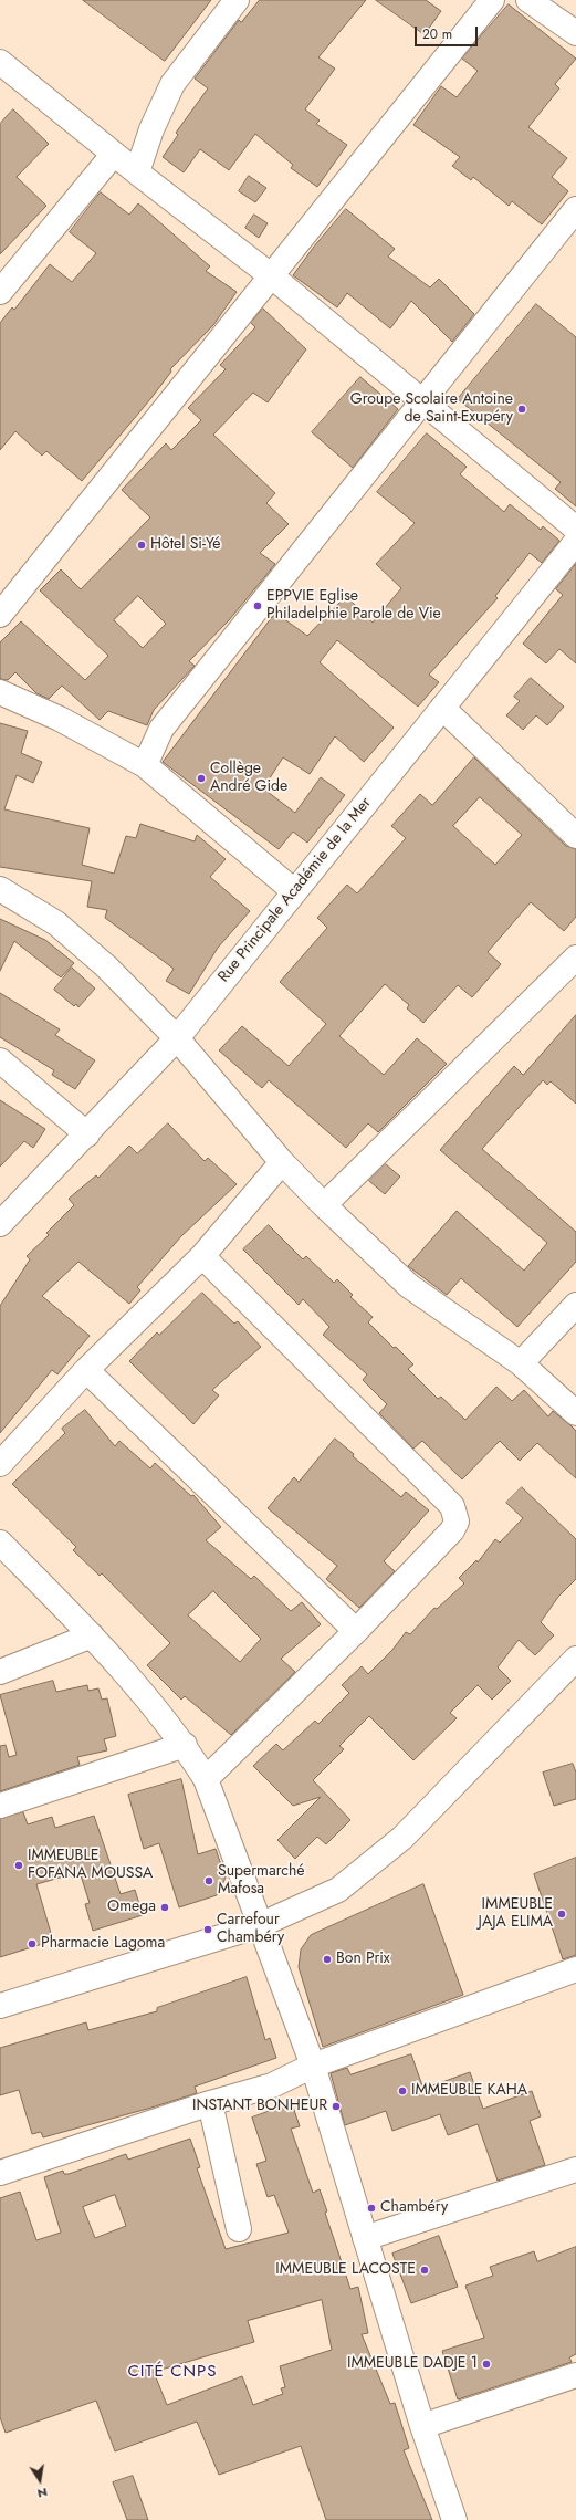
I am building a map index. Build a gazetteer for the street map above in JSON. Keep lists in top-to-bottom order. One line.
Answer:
{"streets":{"street":["Rue Principale Académie de la Mer"]},"districts":["CITÉ CNPS"],"places":["Groupe Scolaire Antoine de Saint-Exupéry","Hôtel Si-Yé","EPPVIE Eglise Philadelphie Parole de Vie","Collège André Gide","IMMEUBLE FOFANA MOUSSA","Supermarché Mafosa","Omega","IMMEUBLE JAJA ELIMA","Carrefour Chambéry","Pharmacie Lagoma","Bon Prix","IMMEUBLE KAHA","INSTANT BONHEUR","Chambéry","IMMEUBLE LACOSTE","IMMEUBLE DADJE 1"],"scale_bar":"20 m","north":"bottom"}
